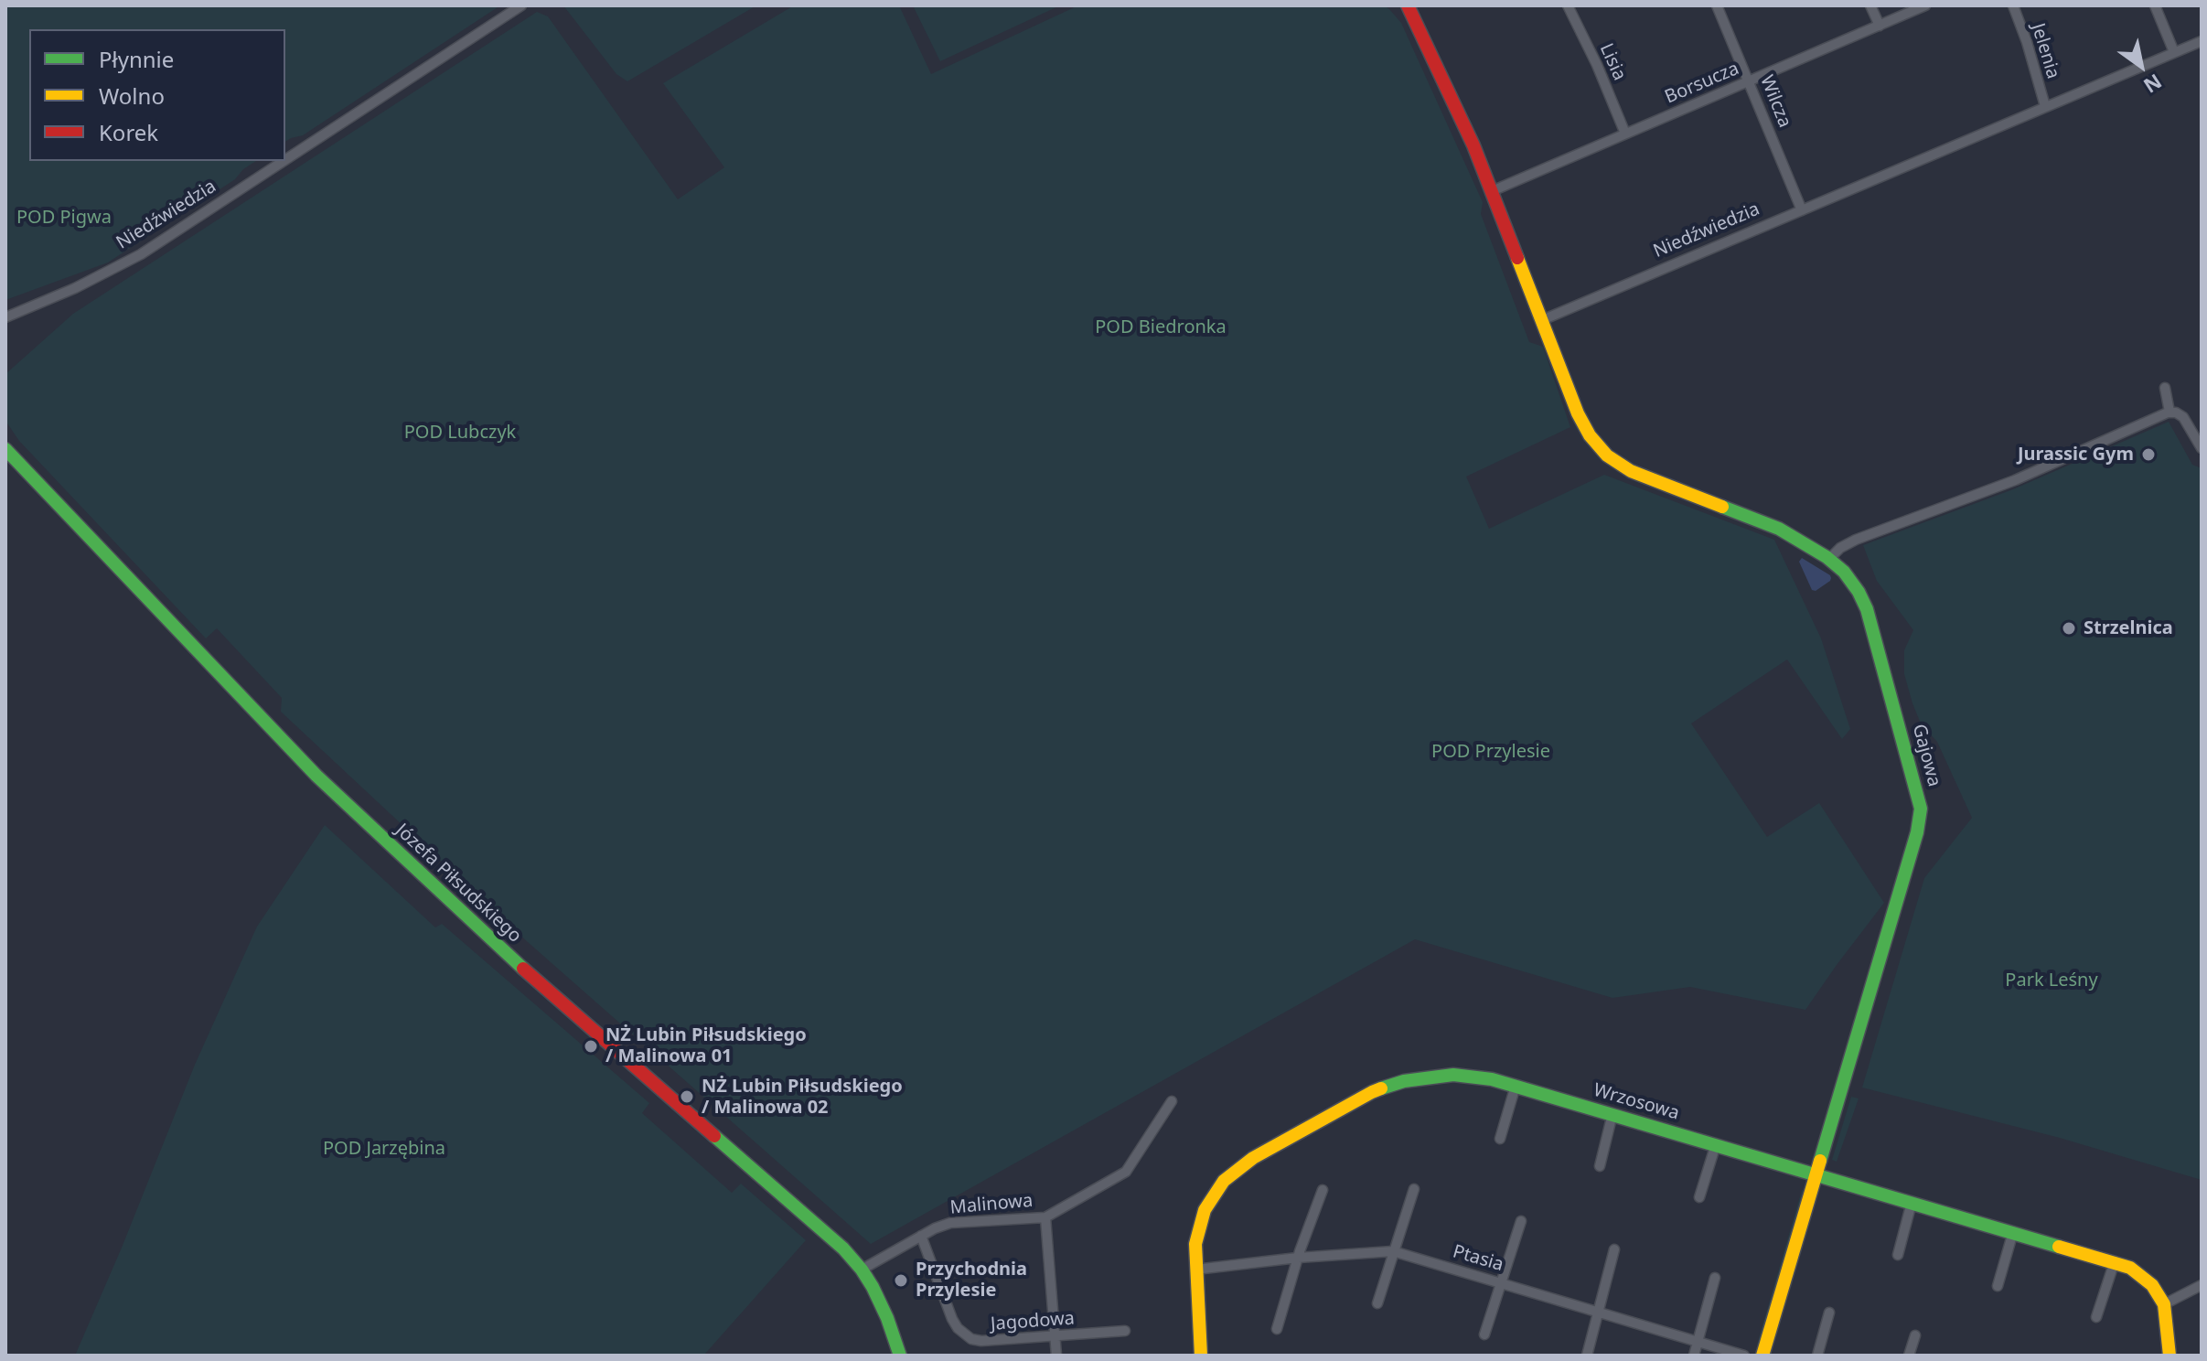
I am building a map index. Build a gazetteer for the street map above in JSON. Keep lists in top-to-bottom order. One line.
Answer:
{"streets":{"street":["Jelenia","Lisia","Borsucza","Wilcza","Niedźwiedzia","Gajowa","Józefa Piłsudskiego","Wrzosowa","Malinowa","Ptasia","Jagodowa"]},"crossings":[["Jelenia","Niedźwiedzia"],["Lisia","Borsucza"],["Borsucza","Wilcza"],["Wilcza","Niedźwiedzia"],["Niedźwiedzia","Gajowa"],["Gajowa","Wrzosowa"],["Józefa Piłsudskiego","Malinowa"],["Wrzosowa","Ptasia"],["Malinowa","Jagodowa"]],"parks":["POD Pigwa","POD Biedronka","POD Lubczyk","POD Przylesie","Park Leśny","POD Jarzębina"],"places":["Jurassic Gym","Strzelnica","NŻ Lubin Piłsudskiego / Malinowa 01","NŻ Lubin Piłsudskiego / Malinowa 02","Przychodnia Przylesie"],"legend":["Płynnie","Wolno","Korek"],"north":"bottom right"}
